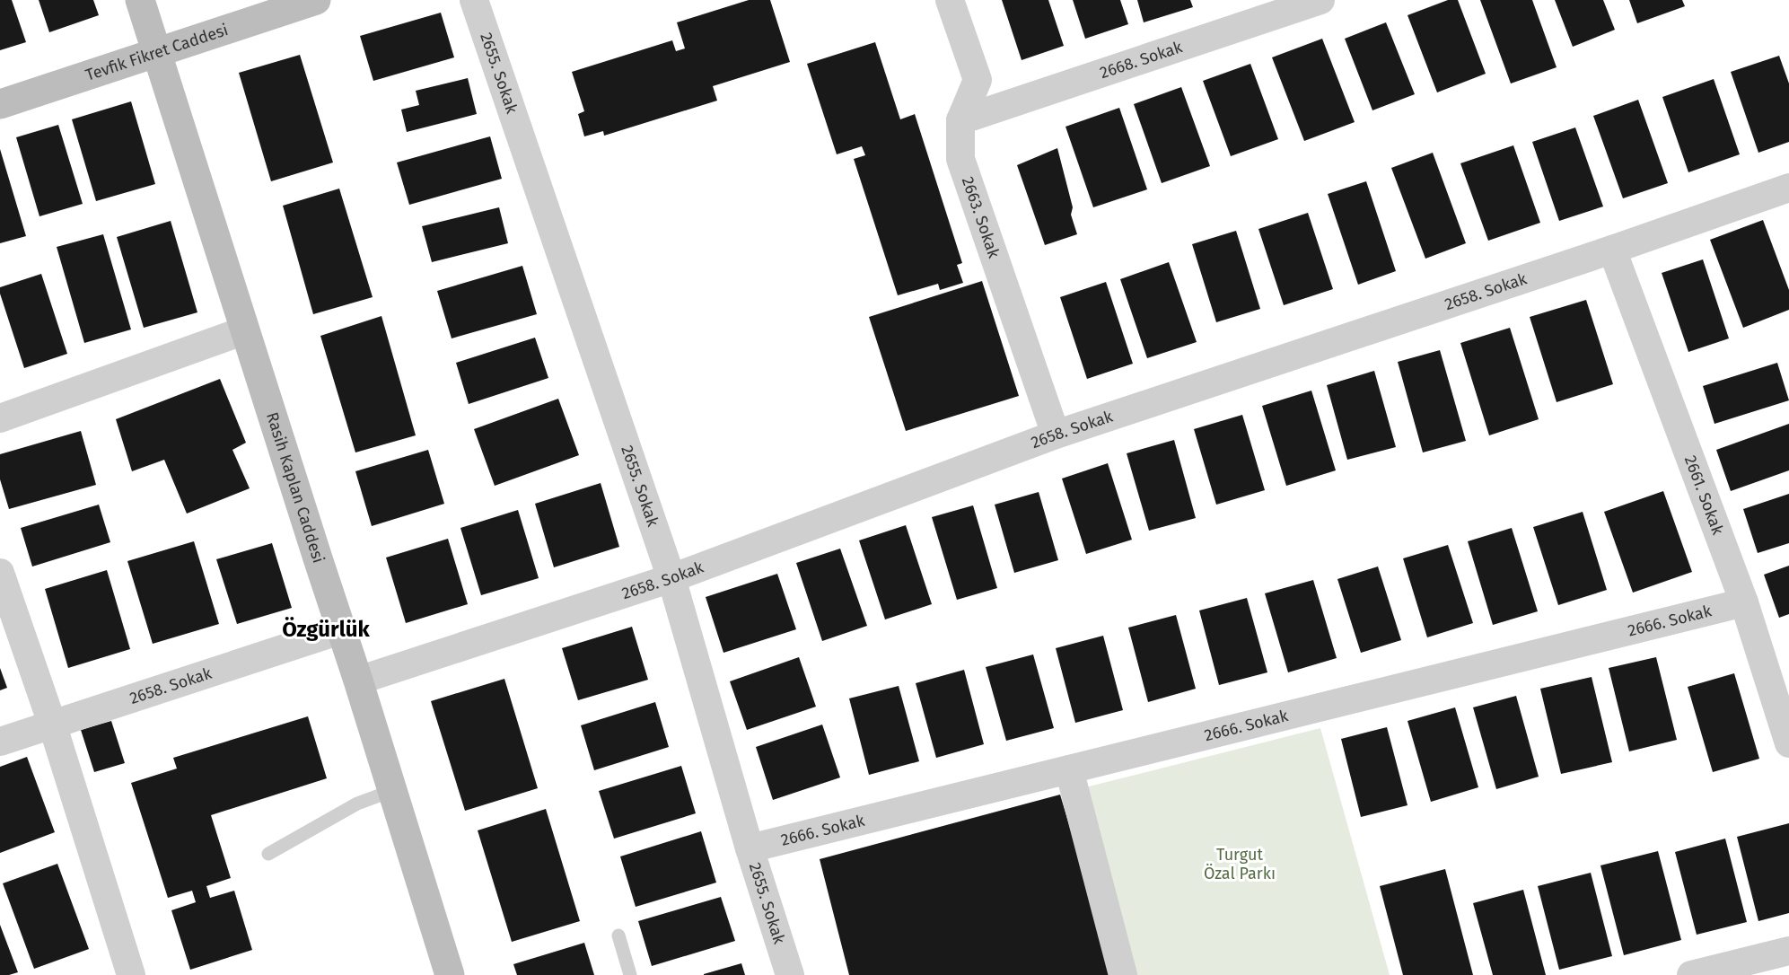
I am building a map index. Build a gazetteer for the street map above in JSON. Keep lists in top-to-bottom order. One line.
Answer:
{"streets":{"street":["Tevfik Fikret Caddesi","2668. Sokak","2655. Sokak","2663. Sokak","2658. Sokak","Rasih Kaplan Caddesi","2661. Sokak","2666. Sokak"]},"crossings":[["Tevfik Fikret Caddesi","Rasih Kaplan Caddesi"],["2668. Sokak","2663. Sokak"],["2655. Sokak","2658. Sokak"],["2655. Sokak","2666. Sokak"],["2663. Sokak","2658. Sokak"],["2658. Sokak","Rasih Kaplan Caddesi"],["2658. Sokak","2661. Sokak"],["2661. Sokak","2666. Sokak"]],"districts":["Özgürlük"],"parks":["Turgut Özal Parkı"]}
